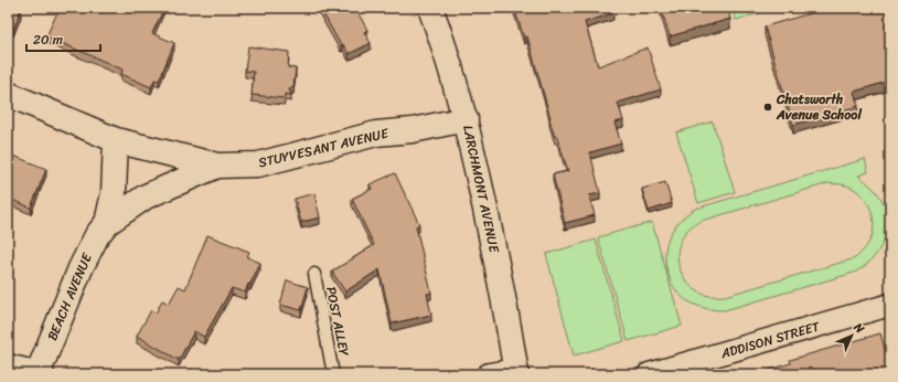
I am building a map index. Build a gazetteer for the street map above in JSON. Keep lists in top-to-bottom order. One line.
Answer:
{"streets":{"street":["STUYVESANT AVENUE","LARCHMONT AVENUE","BEACH AVENUE","ADDISON STREET"],"lane":["POST ALLEY"]},"crossings":[["STUYVESANT AVENUE","LARCHMONT AVENUE"],["STUYVESANT AVENUE","BEACH AVENUE"]],"places":["Chatsworth Avenue School"],"scale_bar":"20 m","north":"top right"}
